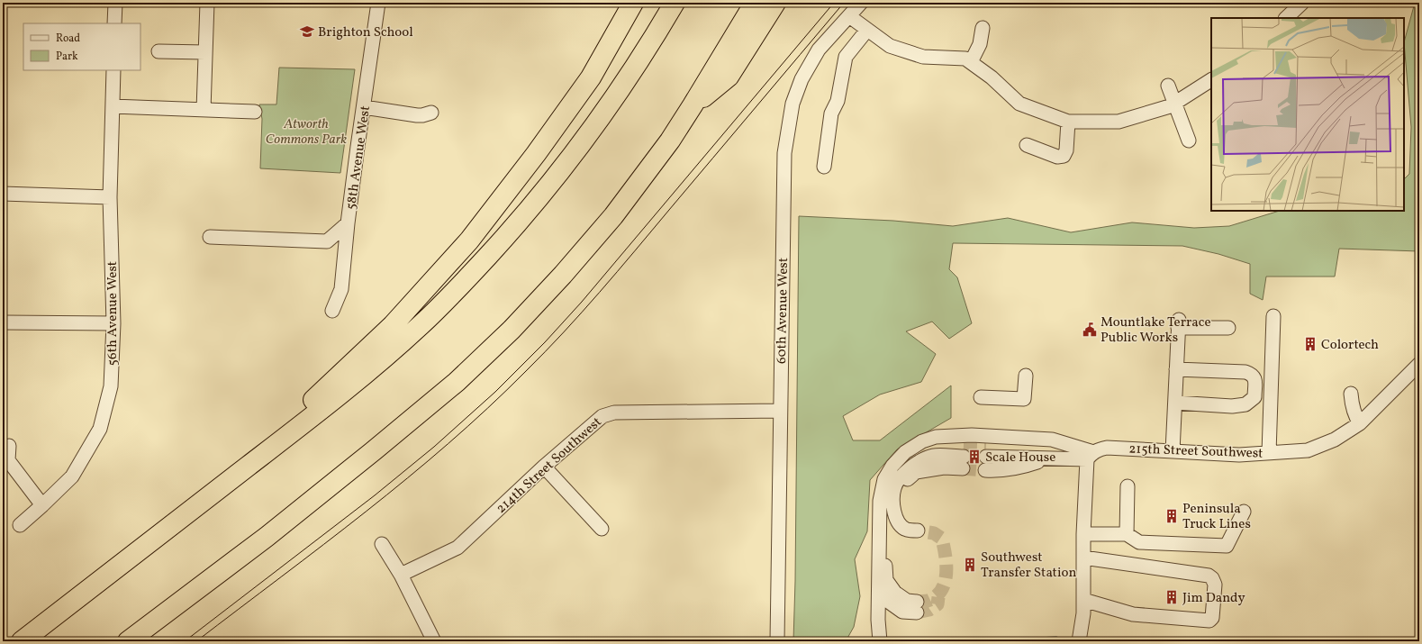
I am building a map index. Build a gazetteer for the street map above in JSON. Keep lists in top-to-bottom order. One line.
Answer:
{"streets":{"street":["58th Avenue West","60th Avenue West","56th Avenue West","215th Street Southwest","214th Street Southwest"]},"crossings":[["60th Avenue West","214th Street Southwest"]],"parks":["Atworth Commons Park"],"places":{"school or university":["Brighton School"],"public building":["Mountlake Terrace Public Works"],"building":["Colortech","Scale House","Peninsula Truck Lines","Southwest Transfer Station","Jim Dandy"]},"legend":["Road","Park"]}
